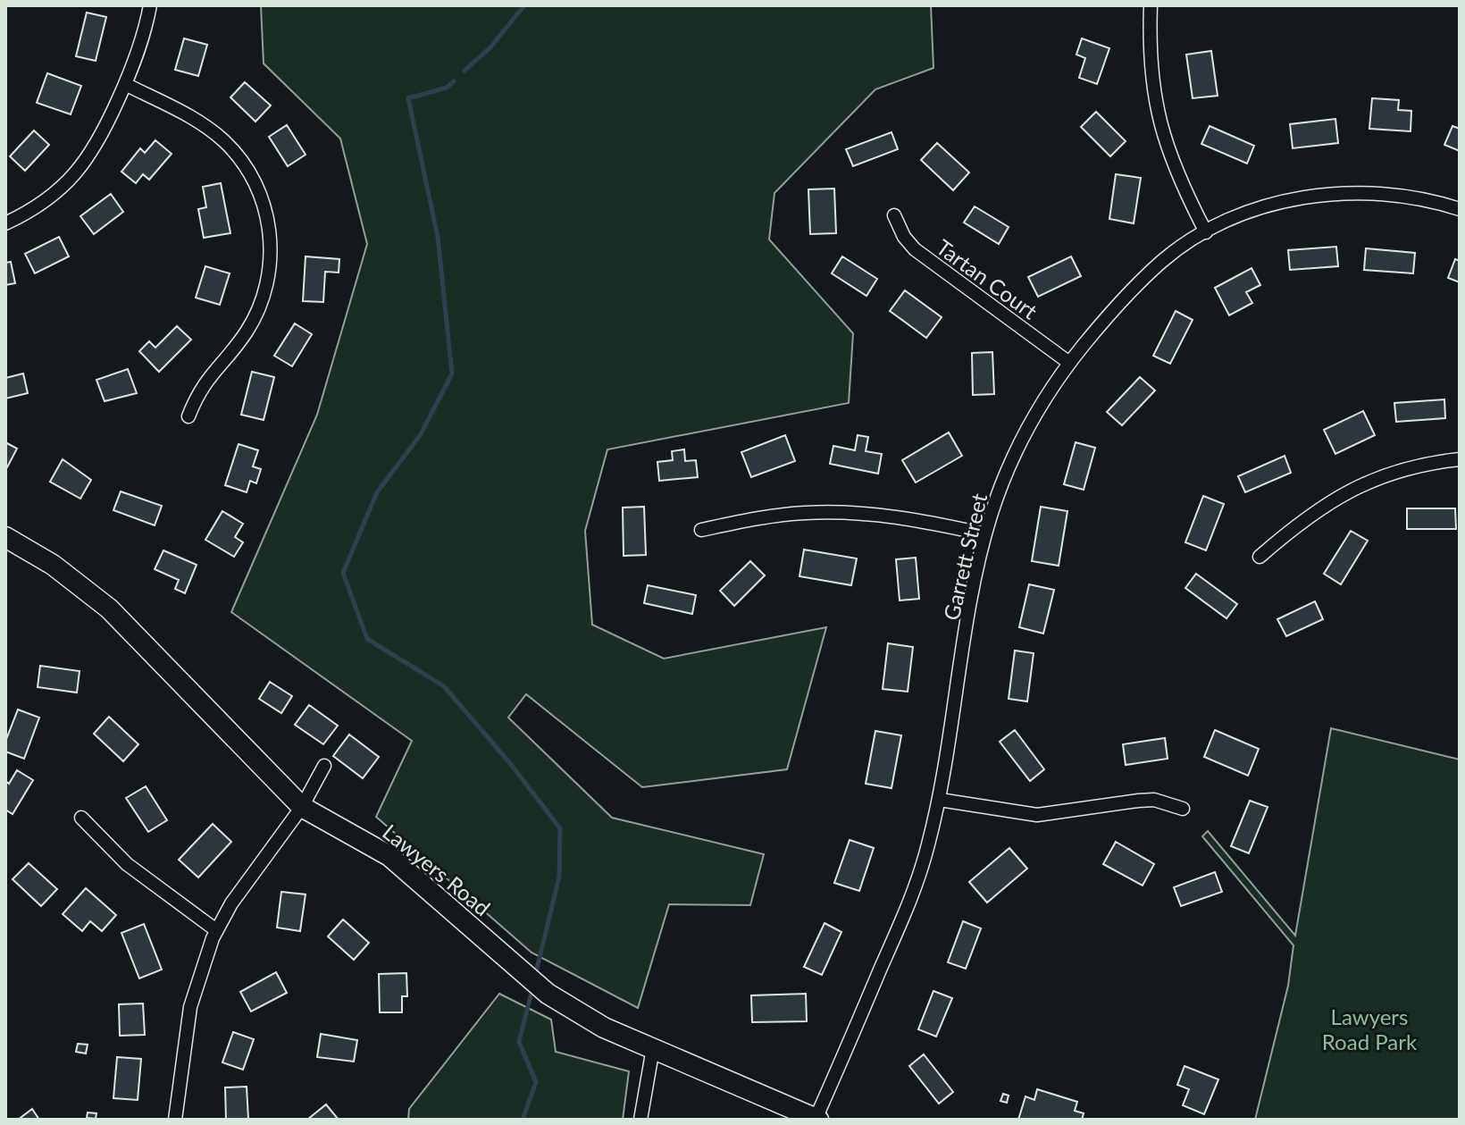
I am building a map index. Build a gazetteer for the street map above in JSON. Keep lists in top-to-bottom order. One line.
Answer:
{"streets":{"main road":["Lawyers Road"],"street":["Tartan Court","Garrett Street"]},"crossings":[["Tartan Court","Garrett Street"],["Garrett Street","Lawyers Road"]],"parks":["Lawyers Road Park"]}
